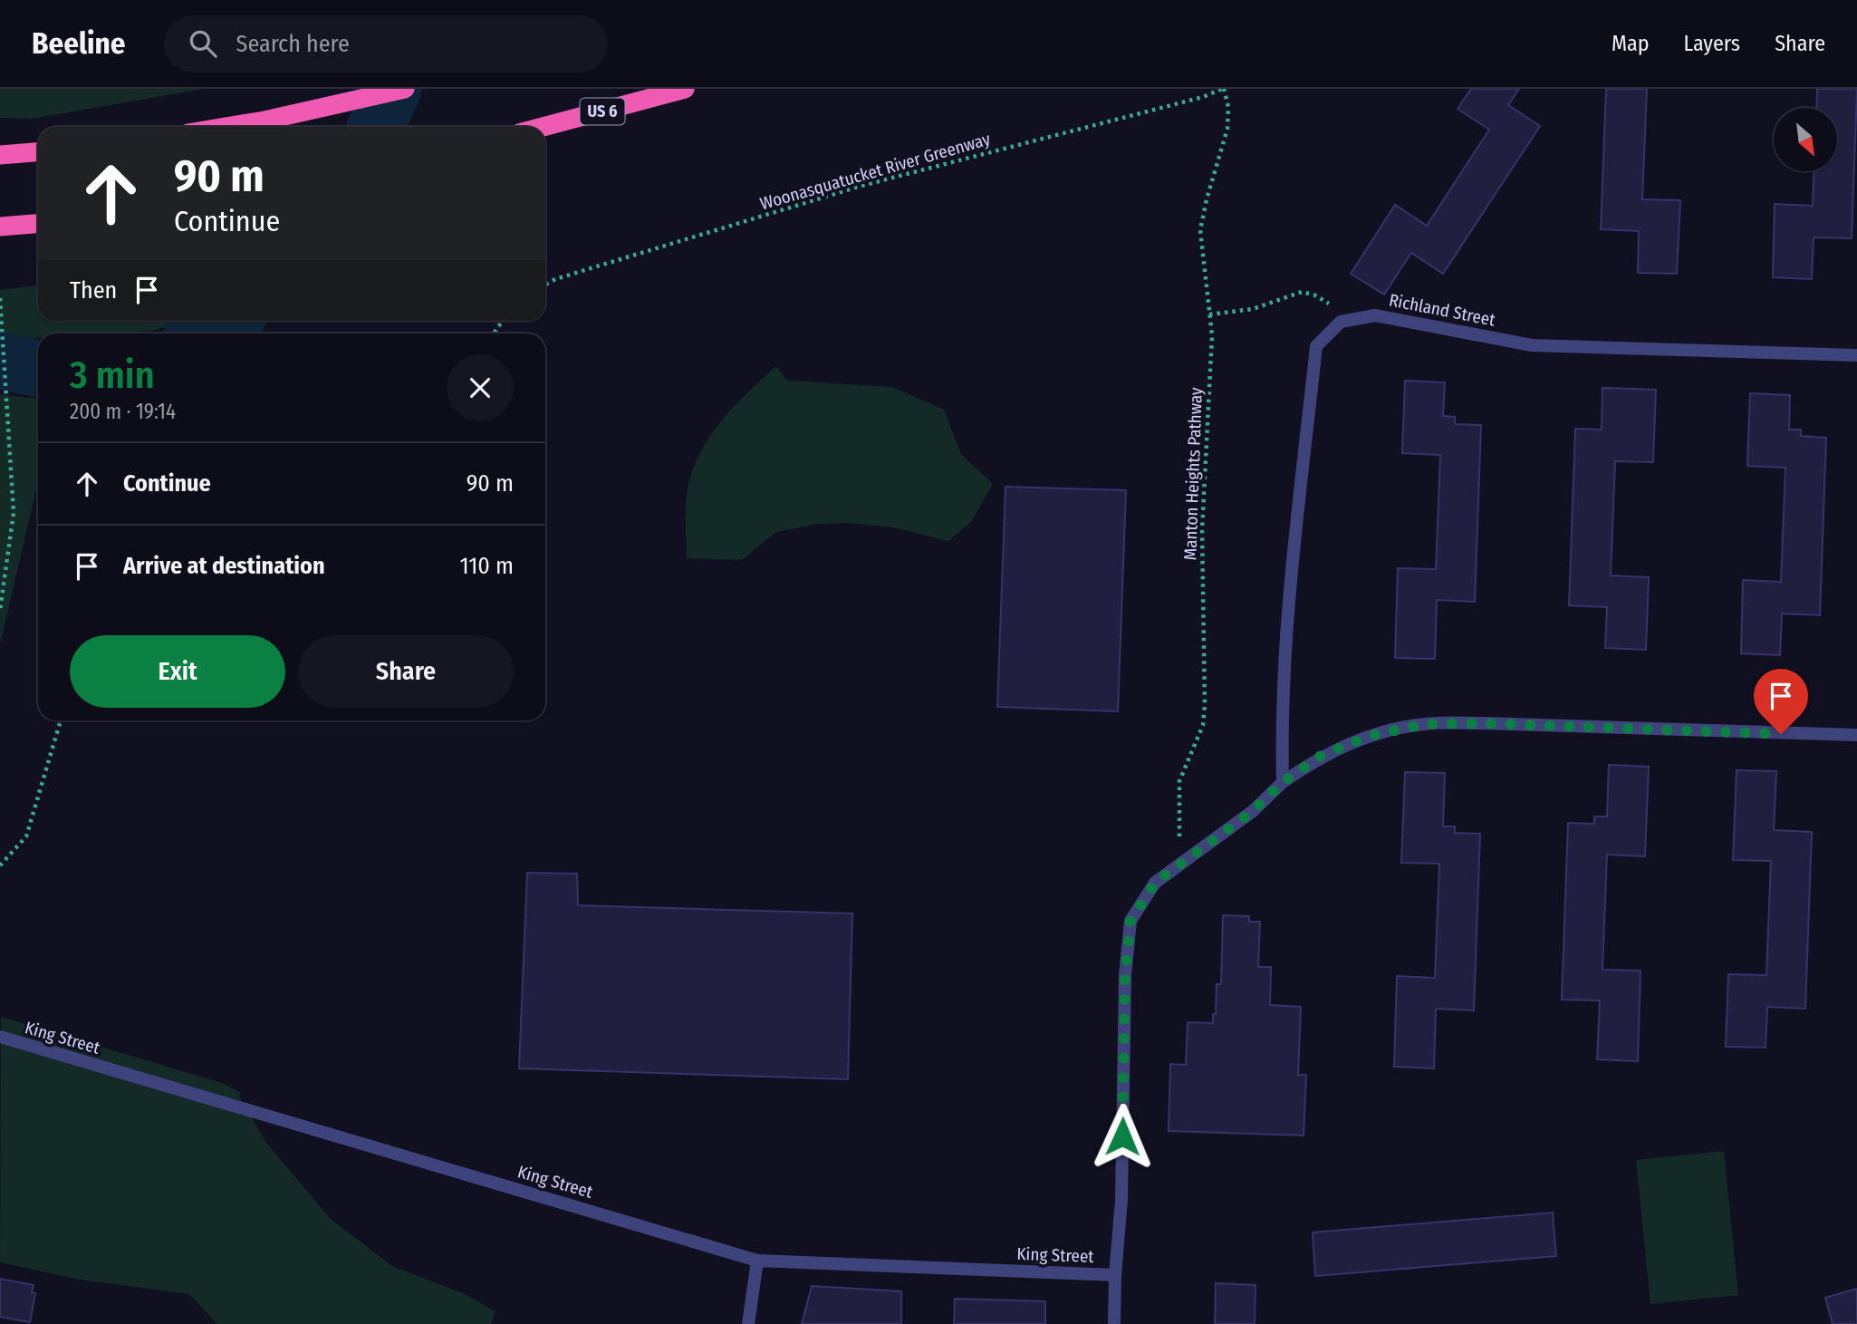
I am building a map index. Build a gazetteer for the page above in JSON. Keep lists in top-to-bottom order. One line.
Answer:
{"streets":{"highway":["US 6"],"street":["Richland Street","King Street"],"path":["Woonasquatucket River Greenway","Manton Heights Pathway"]},"crossings":[["Woonasquatucket River Greenway","Manton Heights Pathway"]],"north":"bottom right","page":{"header":"Beeline","search":"Search here","nav":["Map","Layers","Share"],"turn":["90 m","Continue"],"then":"Then","heading":["3 min","200 m · 19:14"],"list":[{"name":"Continue","value":"90 m"},{"name":"Arrive at destination","value":"110 m"}],"buttons":["Exit","Share"]}}
